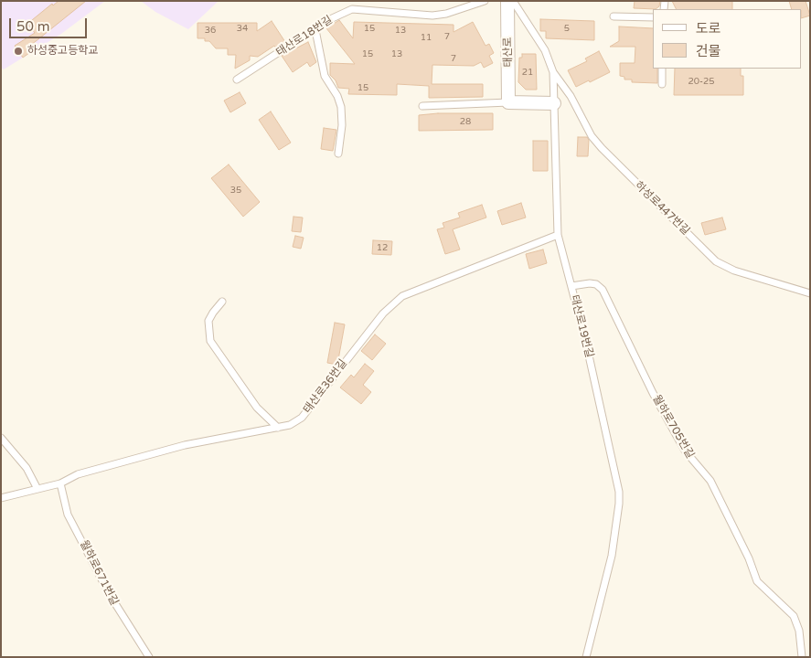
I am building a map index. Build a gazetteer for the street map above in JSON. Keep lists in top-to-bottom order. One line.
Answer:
{"streets":{"street":["태산로"],"lane":["태산로18번길","하성로447번길","태산로19번길","태산로36번길","월하로705번길","월하로671번길"]},"crossings":[["하성로447번길","태산로19번길"],["태산로19번길","태산로36번길"],["태산로19번길","월하로705번길"],["태산로36번길","월하로671번길"]],"places":["하성중고등학교"],"house_numbers":["34","15","5","36","13","7","11","15","13","7","21","20-25","15","28","35","12"],"legend":["도로","건물"],"scale_bar":"50 m"}
